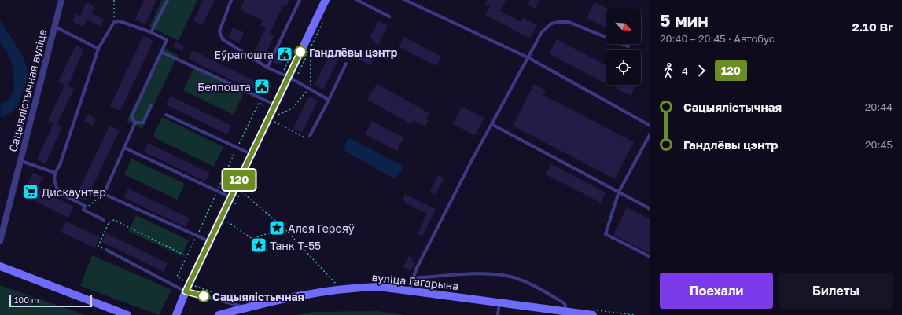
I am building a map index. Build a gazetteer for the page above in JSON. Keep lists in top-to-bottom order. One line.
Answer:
{"streets":{"main road":["вуліца Гагарына"],"street":["Сацыялістычная вуліца"]},"places":{"other":["Гандлёвы цэнтр","Сацыялістычная"],"public building":["Еўрапошта","Белпошта"],"supermarket":["Дискаунтер"],"place":["Алея Герояў","Танк Т-55"]},"lines":["bus line 120"],"scale_bar":"100 m","north":"bottom right","page":{"on_map":"120","heading":["5 мин","20:40 – 20:45 · Автобус","2.10 Br"],"legs":["4","120"],"list":[{"name":"Сацыялістычная","value":"20:44"},{"name":"Гандлёвы цэнтр","value":"20:45"}],"buttons":["Поехали","Билеты"],"scale":"100 m"}}
